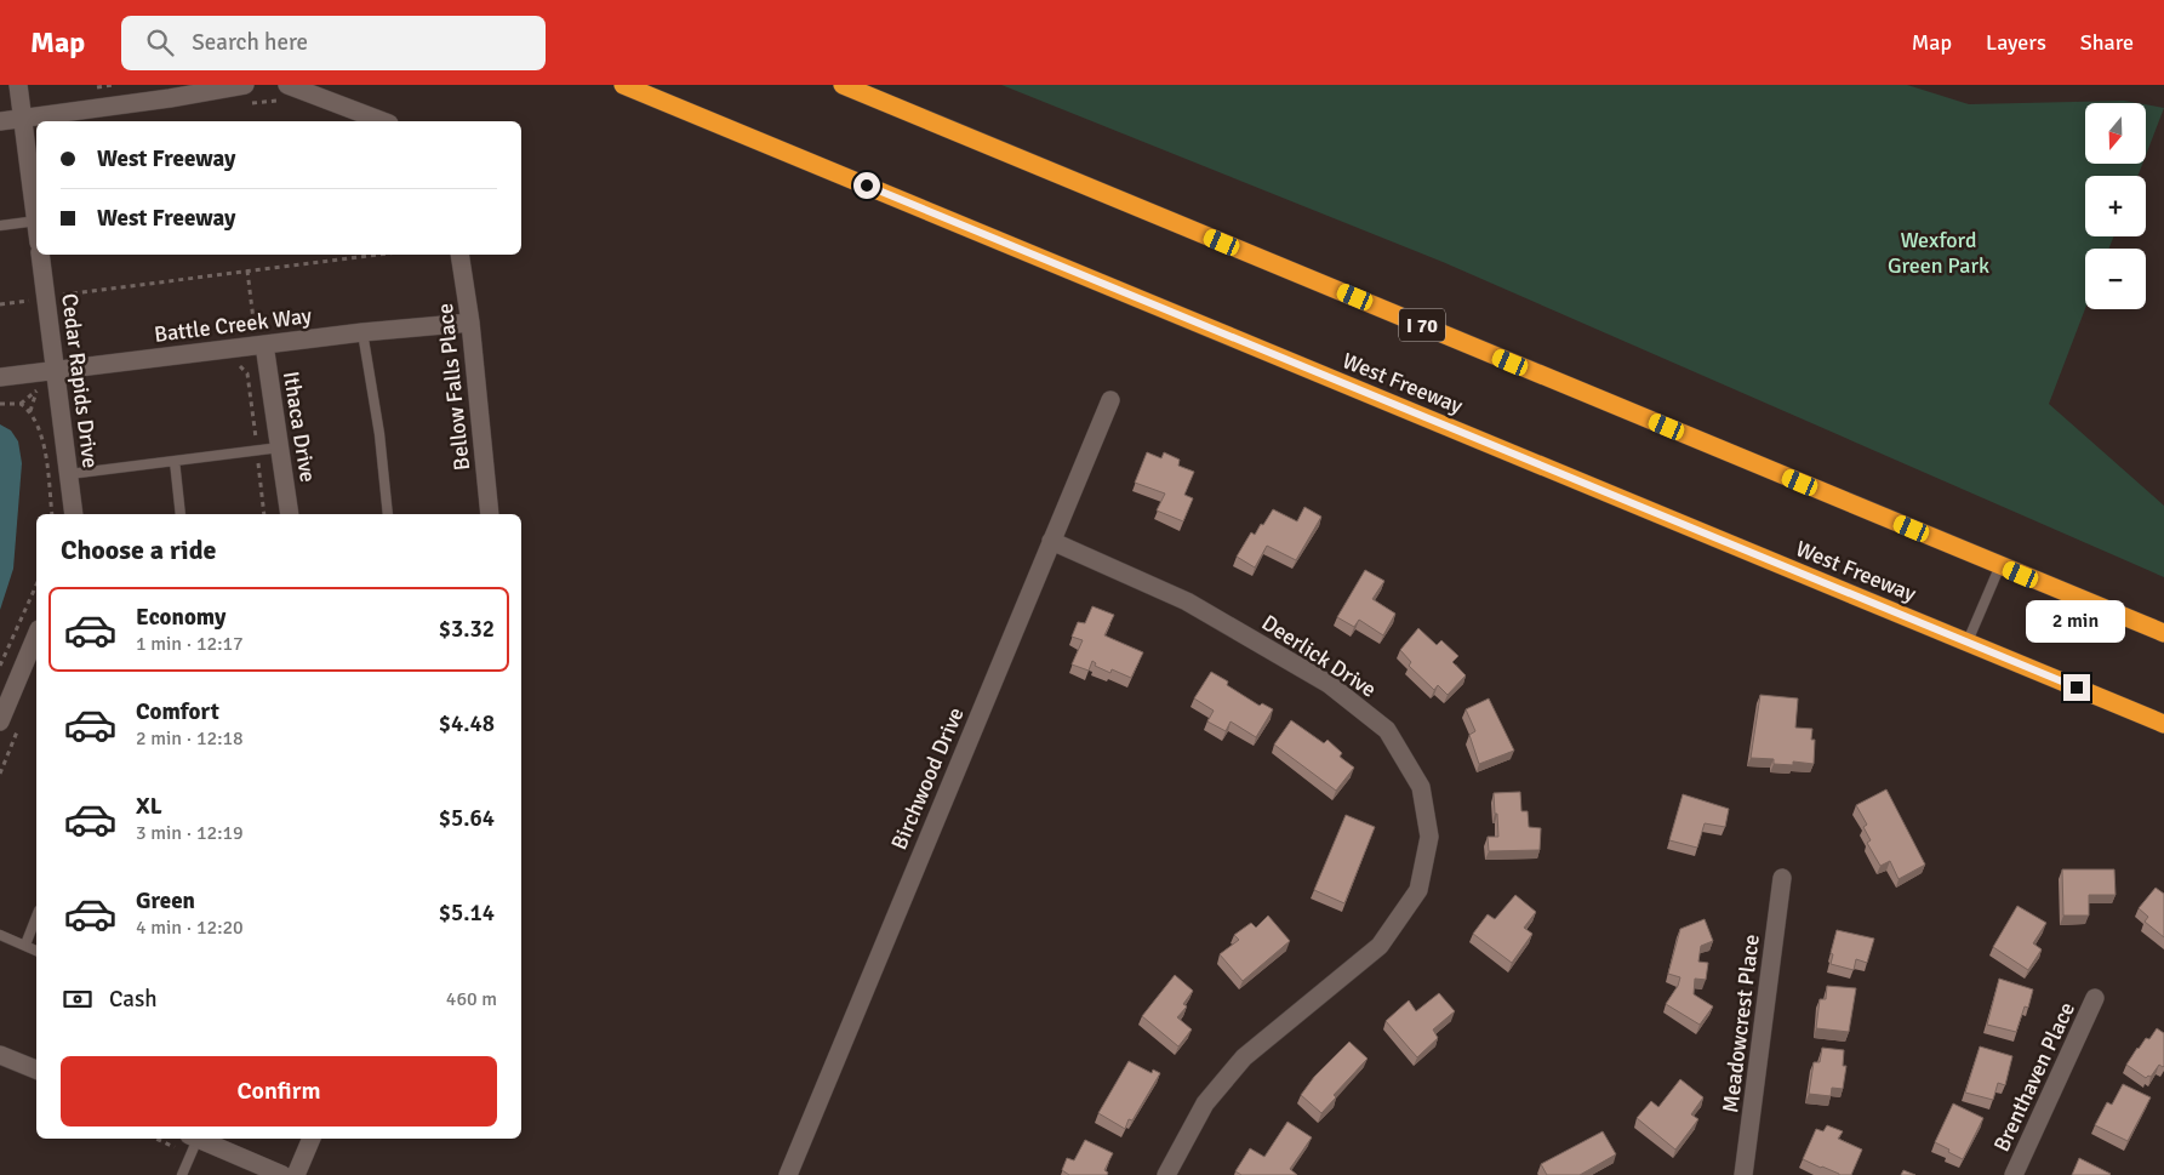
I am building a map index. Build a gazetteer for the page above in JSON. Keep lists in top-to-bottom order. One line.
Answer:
{"streets":{"highway":["I 70","West Freeway"],"street":["Battle Creek Way","Cedar Rapids Drive","Bellow Falls Place","Ithaca Drive","Deerlick Drive","Birchwood Drive","Meadowcrest Place","Brenthaven Place"]},"crossings":[["Battle Creek Way","Cedar Rapids Drive"],["Battle Creek Way","Bellow Falls Place"],["Battle Creek Way","Ithaca Drive"],["Deerlick Drive","Birchwood Drive"]],"parks":["Wexford Green Park"],"north":"bottom","page":{"header":"Map","search":"Search here","nav":["Map","Layers","Share"],"map_buttons":["+","−"],"banner":["West Freeway","West Freeway"],"heading":"Choose a ride","list":[{"name":"Economy","note":"1 min · 12:17","value":"$3.32"},{"name":"Comfort","note":"2 min · 12:18","value":"$4.48"},{"name":"XL","note":"3 min · 12:19","value":"$5.64"},{"name":"Green","note":"4 min · 12:20","value":"$5.14"}],"bubble":"2 min","pay":["Cash","460 m"],"buttons":"Confirm"}}
